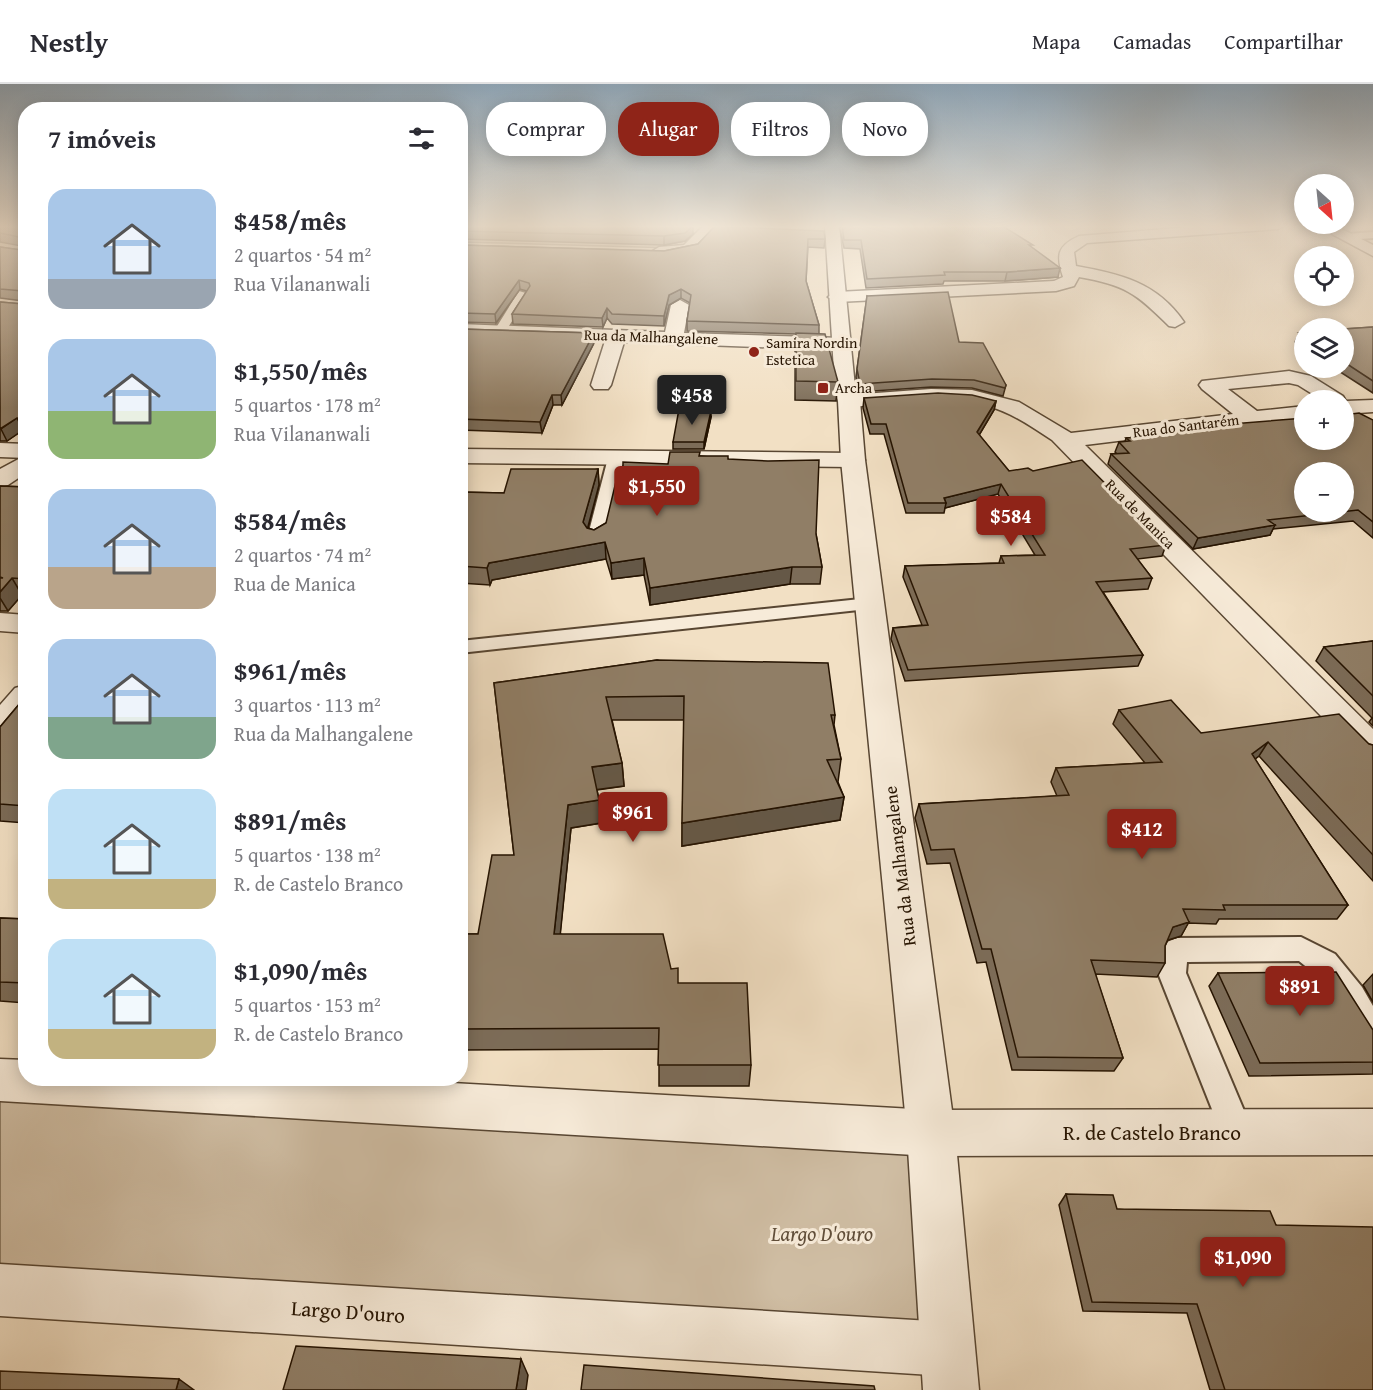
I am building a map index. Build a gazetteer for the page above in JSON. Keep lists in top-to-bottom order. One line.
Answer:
{"streets":{"street":["Rua da Malhangalene","Rua do Santarém","Rua de Manica","R. de Castelo Branco","Largo D'ouro"]},"crossings":[["Rua da Malhangalene","Rua de Manica"],["Rua da Malhangalene","R. de Castelo Branco"],["Rua da Malhangalene","Largo D'ouro"],["Rua do Santarém","Rua de Manica"]],"parks":["Largo D'ouro"],"places":{"other":["Samira Nordin Estetica"],"transit":["Archa"]},"north":"bottom right","page":{"header":"Nestly","nav":["Mapa","Camadas","Compartilhar"],"chip":["Comprar","Alugar","Filtros","Novo"],"heading":"7 imóveis","map_buttons":["+","−"],"list":[{"name":"$458/mês","note":"2 quartos · 54 m² · Rua Vilananwali"},{"name":"$1,550/mês","note":"5 quartos · 178 m² · Rua Vilananwali"},{"name":"$584/mês","note":"2 quartos · 74 m² · Rua de Manica"},{"name":"$961/mês","note":"3 quartos · 113 m² · Rua da Malhangalene"},{"name":"$891/mês","note":"5 quartos · 138 m² · R. de Castelo Branco"},{"name":"$1,090/mês","note":"5 quartos · 153 m² · R. de Castelo Branco"}],"price":["$458","$1,550","$584","$961","$412","$891","$1,090"]}}
